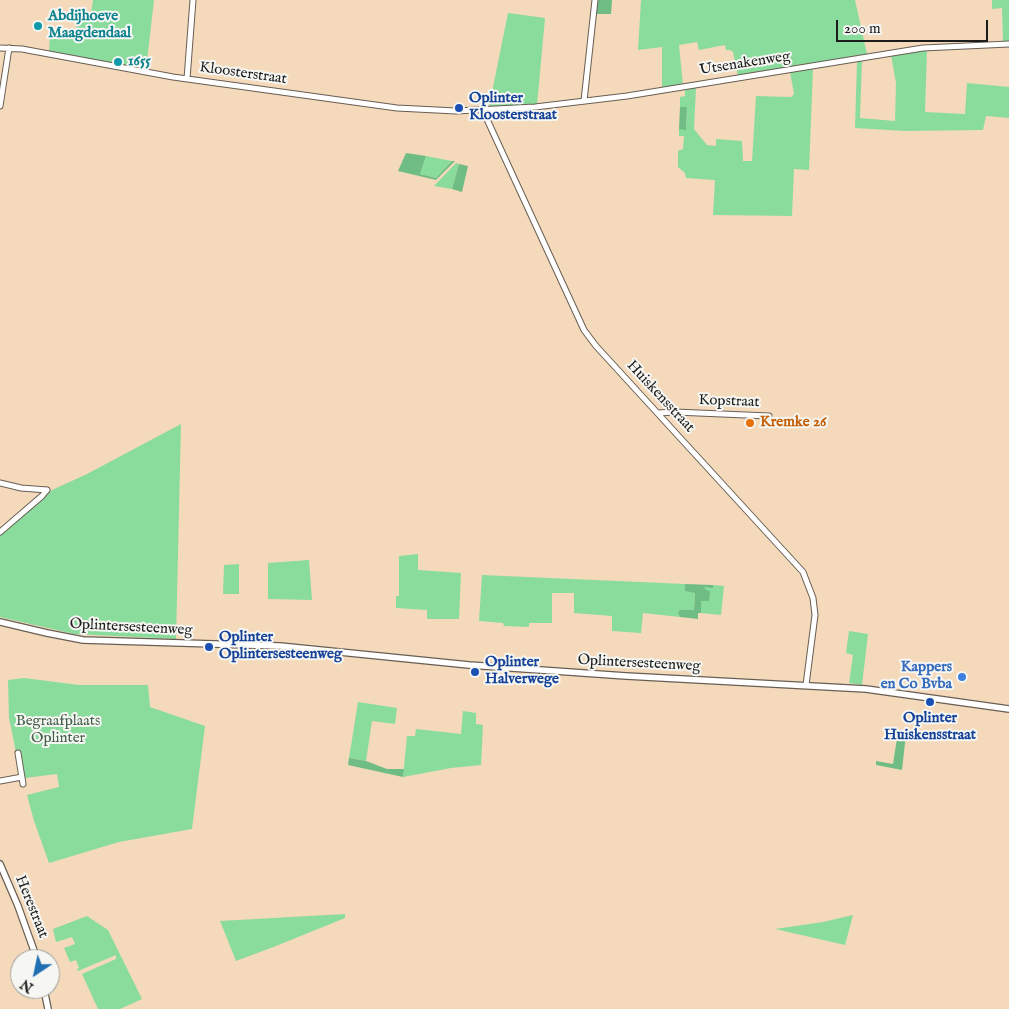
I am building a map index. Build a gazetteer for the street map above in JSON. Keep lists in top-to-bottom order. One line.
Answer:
{"streets":{"street":["Utsenakenweg","Kloosterstraat","Huiskensstraat","Kopstraat","Oplintersesteenweg","Herestraat"]},"crossings":[["Utsenakenweg","Kloosterstraat"],["Utsenakenweg","Huiskensstraat"],["Kloosterstraat","Huiskensstraat"],["Huiskensstraat","Kopstraat"],["Huiskensstraat","Oplintersesteenweg"]],"parks":["Begraafplaats Oplinter"],"places":["Abdijhoeve Maagdendaal","1655","Oplinter Kloosterstraat","Kremke 26","Oplinter Oplintersesteenweg","Oplinter Halverwege","Kappers en Co Bvba","Oplinter Huiskensstraat"],"scale_bar":"200 m","north":"bottom left"}
